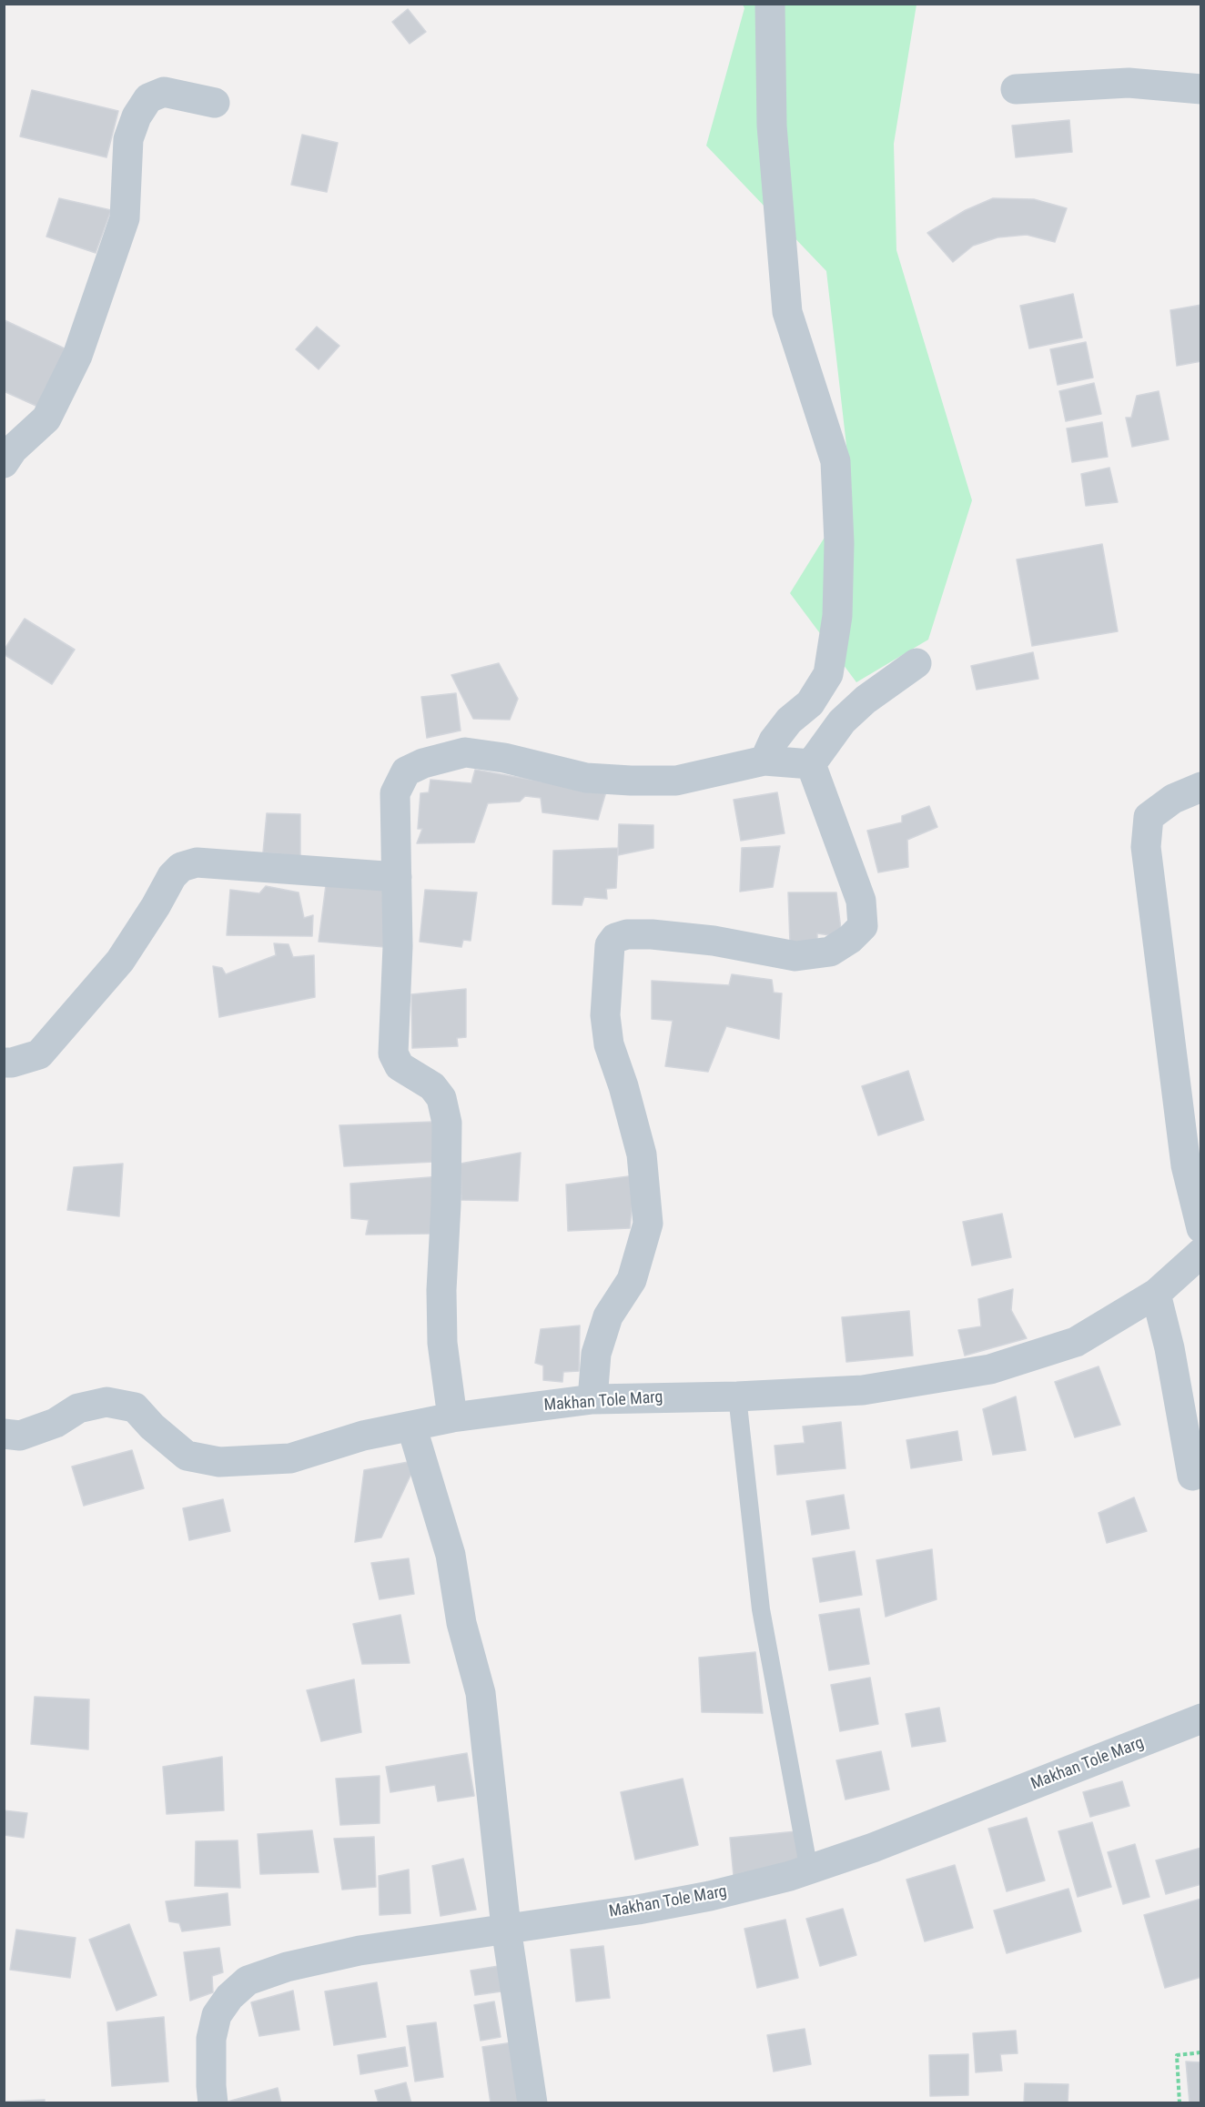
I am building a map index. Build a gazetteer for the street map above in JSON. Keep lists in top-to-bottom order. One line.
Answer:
{"streets":{"street":["Makhan Tole Marg"]}}
